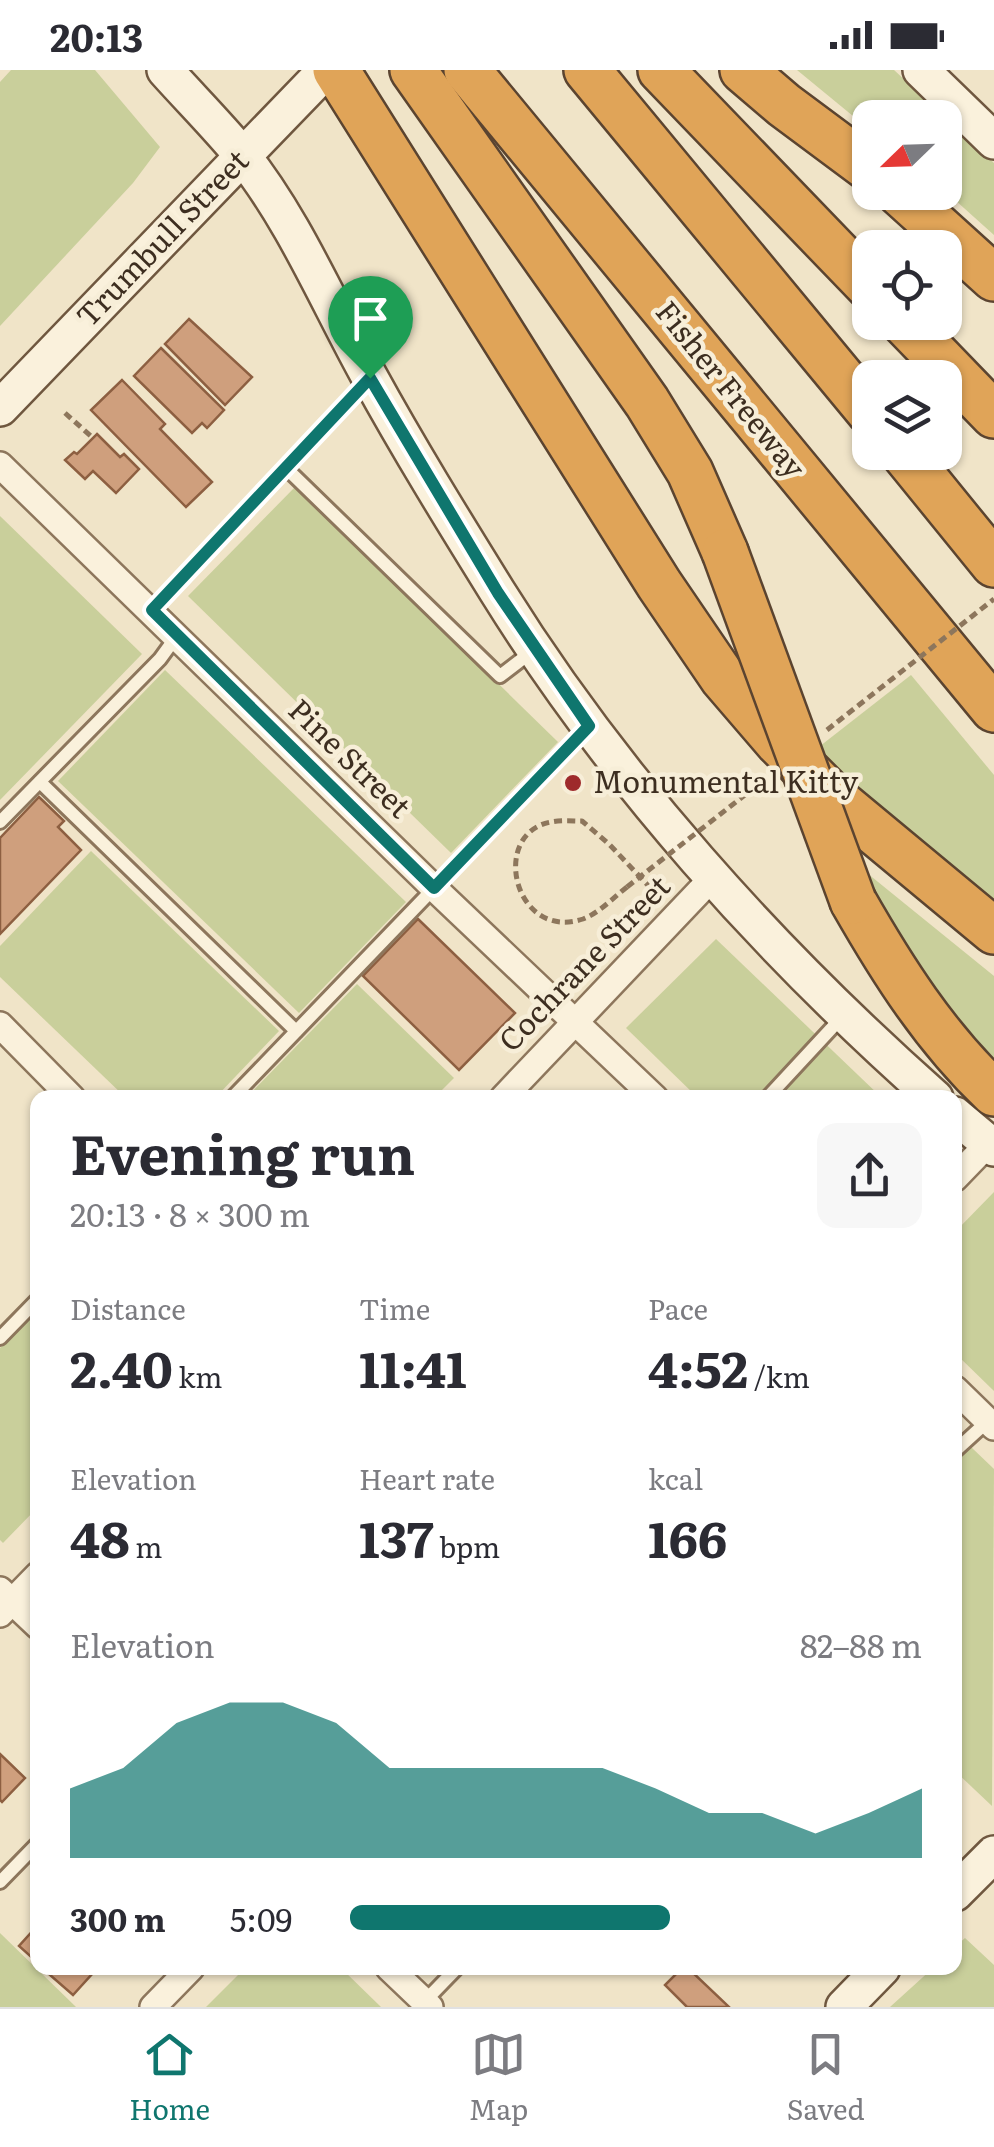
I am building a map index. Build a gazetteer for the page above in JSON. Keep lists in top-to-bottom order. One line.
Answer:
{"streets":{"highway":["Fisher Freeway"],"street":["Trumbull Street","Pine Street","Cochrane Street"]},"crossings":[["Pine Street","Cochrane Street"]],"places":["Monumental Kitty"],"north":"bottom left","page":{"status":"20:13","heading":["Evening run","20:13 · 8 × 300 m"],"stats":[["Distance","2.40 km"],["Time","11:41"],["Pace","4:52 /km"],["Elevation","48 m"],["Heart rate","137 bpm"],["kcal","166"]],"chart":["Elevation","82–88 m"],"list":[{"name":"300 m","note":"5:09"}],"tabs":["Home","Map","Saved"]}}
